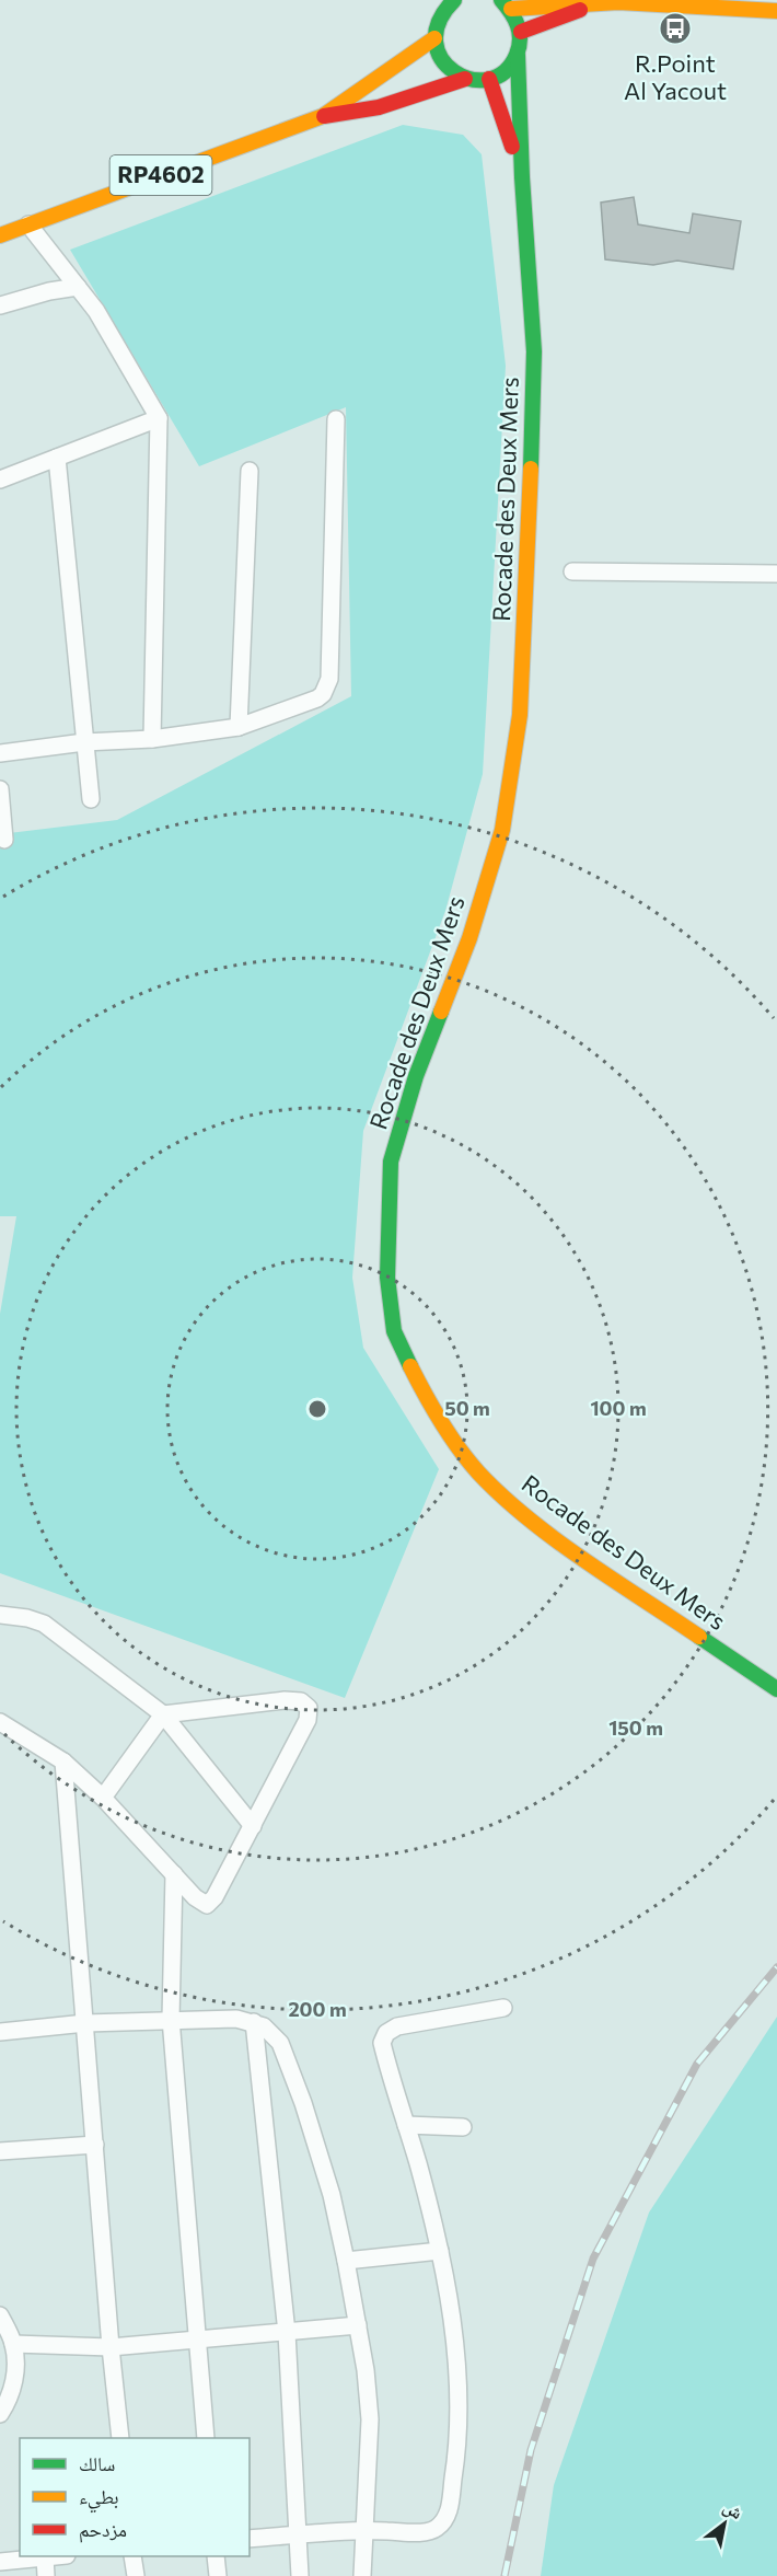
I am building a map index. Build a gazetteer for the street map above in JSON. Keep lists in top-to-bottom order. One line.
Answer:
{"streets":{"main road":["RP4602","Rocade des Deux Mers"]},"crossings":[["RP4602","Rocade des Deux Mers"]],"places":{"bus stop":["R.Point Al Yacout"]},"legend":["سالك","بطيء","مزدحم"],"north":"top right","rings":["50 m","100 m","150 m","200 m"]}
